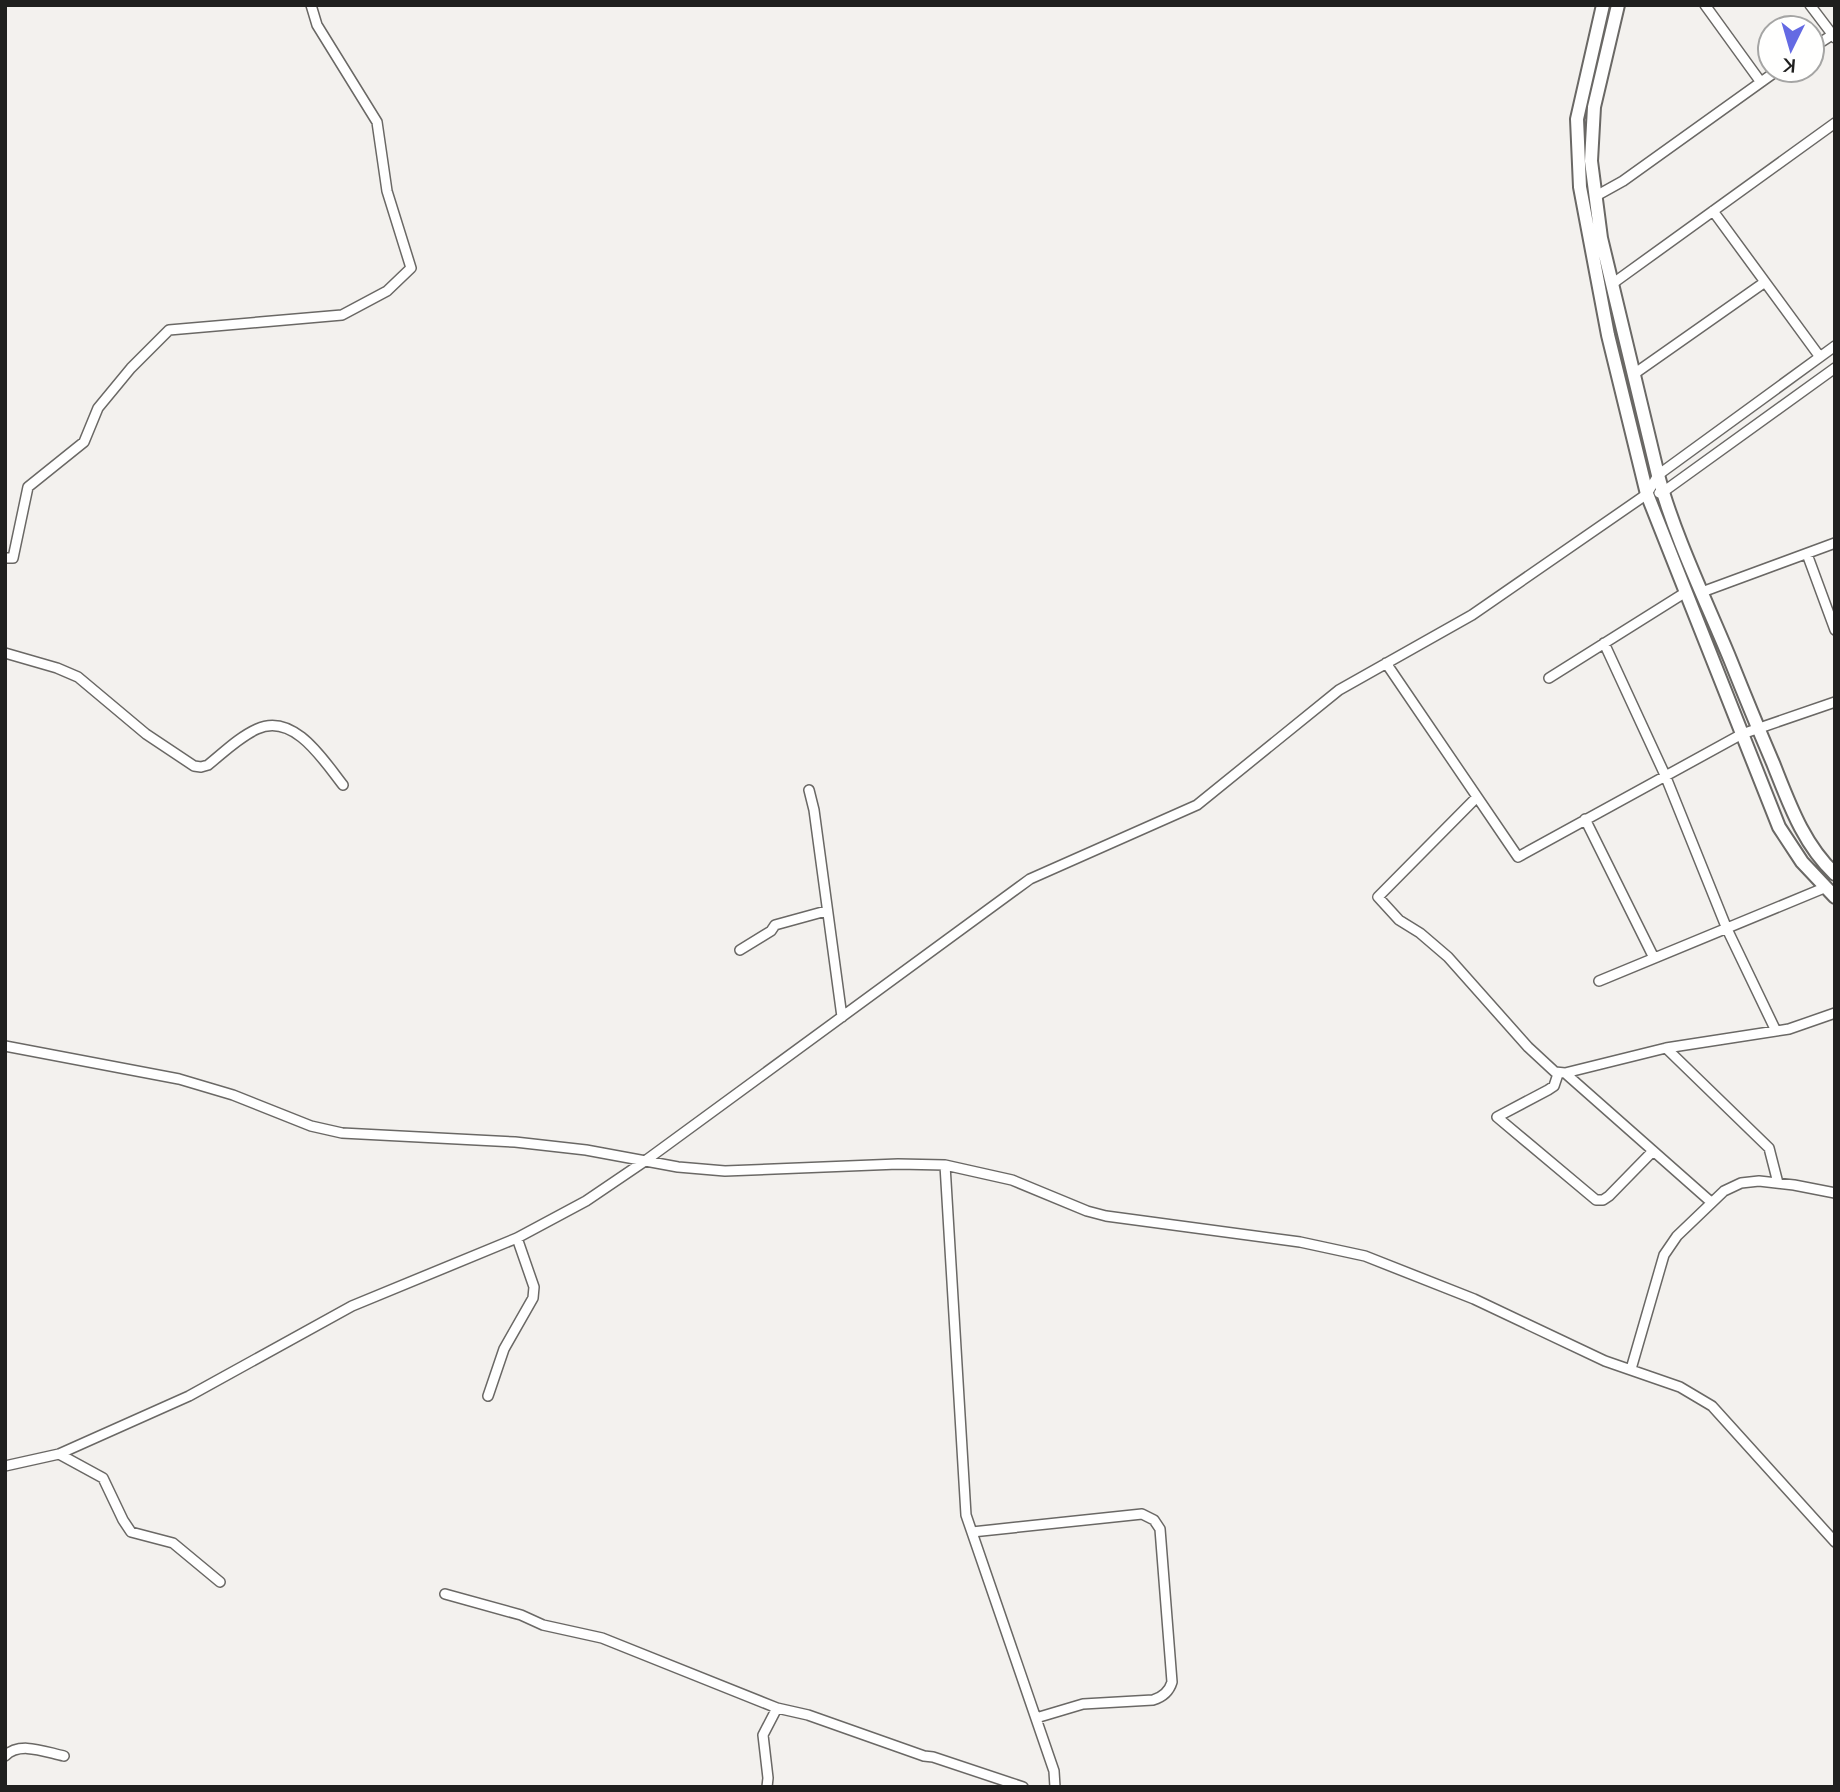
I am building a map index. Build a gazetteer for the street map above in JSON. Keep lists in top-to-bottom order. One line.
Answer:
{"north":"bottom"}
